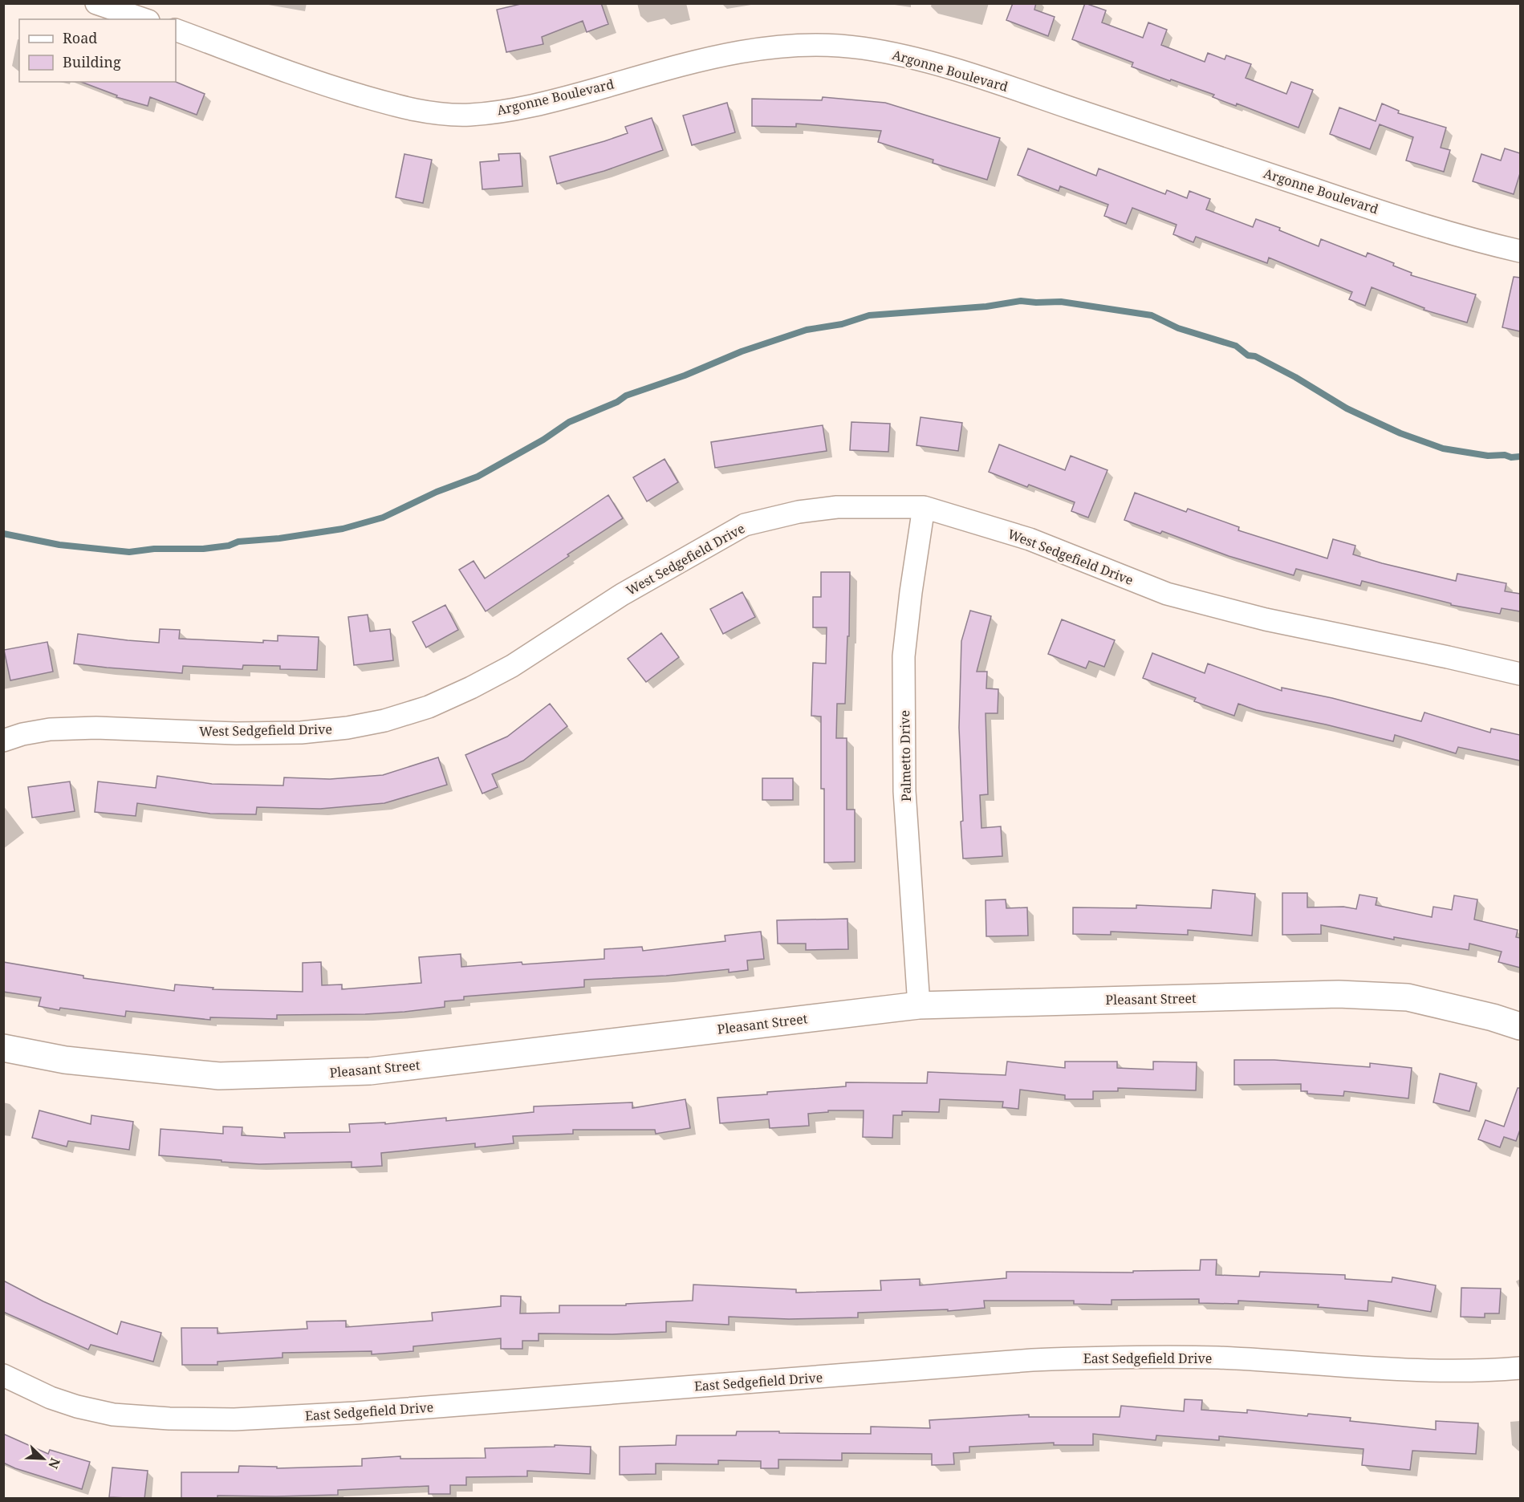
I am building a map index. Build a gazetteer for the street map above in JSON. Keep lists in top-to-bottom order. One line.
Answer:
{"streets":{"street":["Argonne Boulevard","West Sedgefield Drive","Palmetto Drive","Pleasant Street","East Sedgefield Drive"]},"crossings":[["West Sedgefield Drive","Palmetto Drive"],["Palmetto Drive","Pleasant Street"]],"legend":["Road","Building"],"north":"bottom right"}
